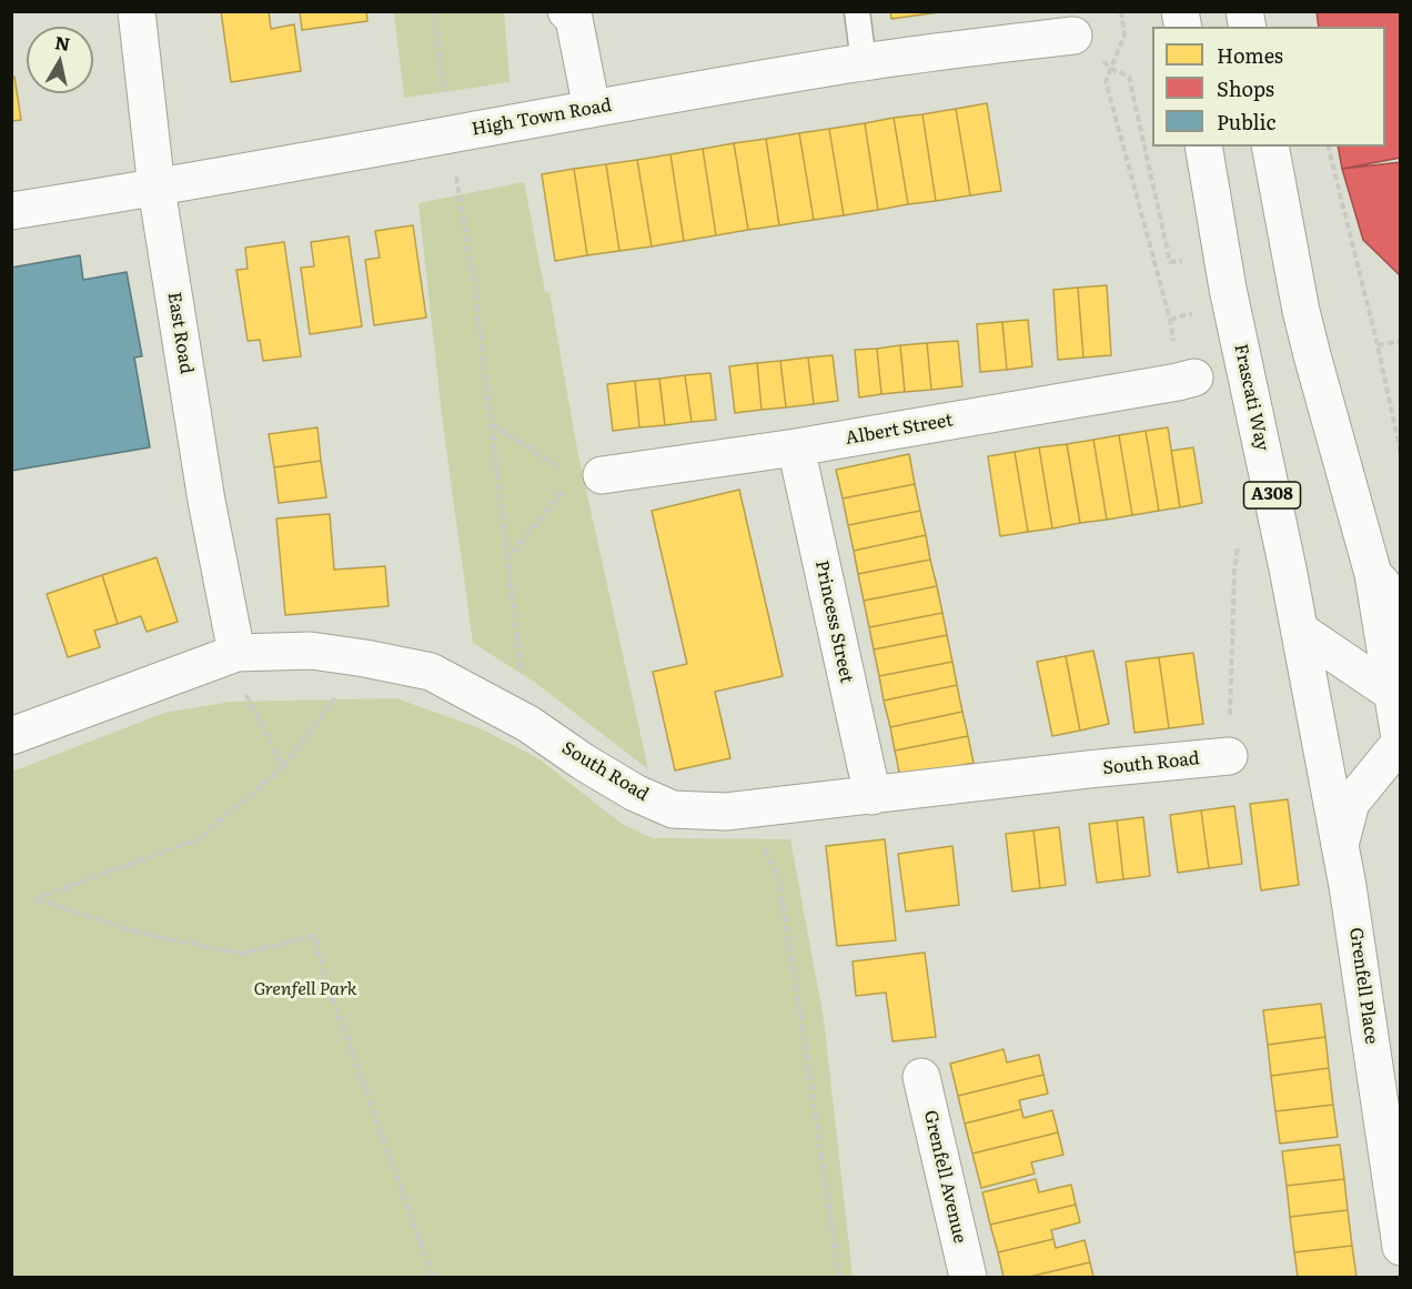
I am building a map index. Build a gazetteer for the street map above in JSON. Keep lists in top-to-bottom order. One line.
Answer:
{"streets":{"street":["High Town Road","East Road","Frascati Way","Albert Street","A308","Princess Street","South Road","Grenfell Place","Grenfell Avenue"]},"crossings":[["High Town Road","East Road"],["East Road","South Road"],["Frascati Way","Grenfell Place"],["Albert Street","Princess Street"],["Princess Street","South Road"]],"parks":["Grenfell Park"],"legend":["Homes","Shops","Public"],"north":"top"}
